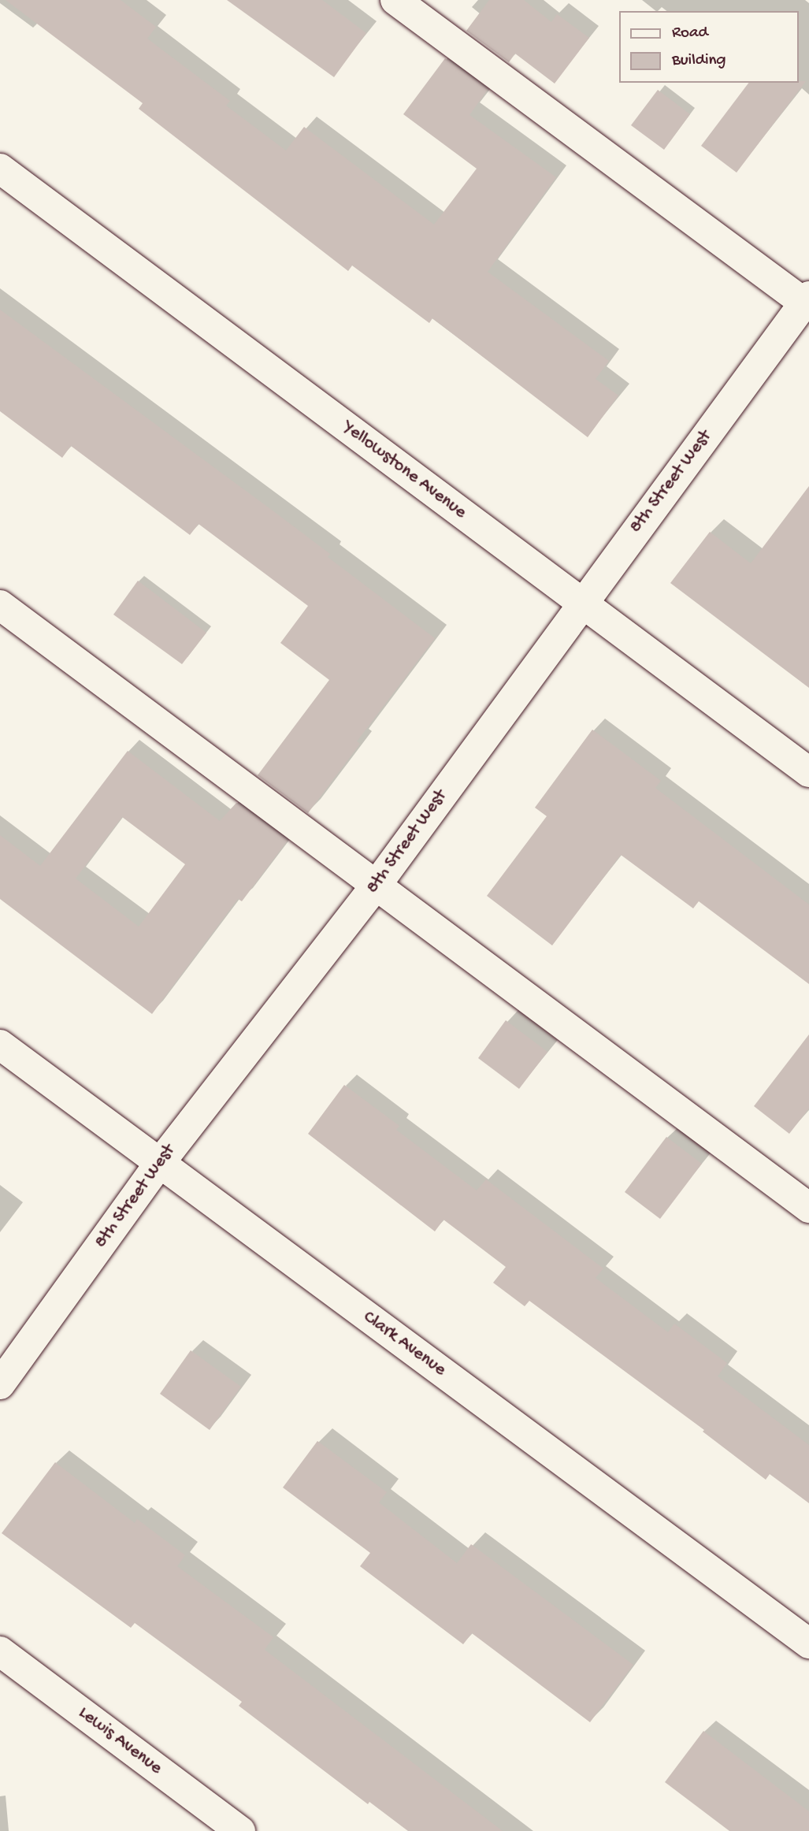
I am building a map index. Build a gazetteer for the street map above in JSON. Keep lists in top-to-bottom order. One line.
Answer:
{"streets":{"street":["Yellowstone Avenue","8th Street West","Clark Avenue","Lewis Avenue"]},"crossings":[["Yellowstone Avenue","8th Street West"],["8th Street West","Clark Avenue"]],"legend":["Road","Building"]}
